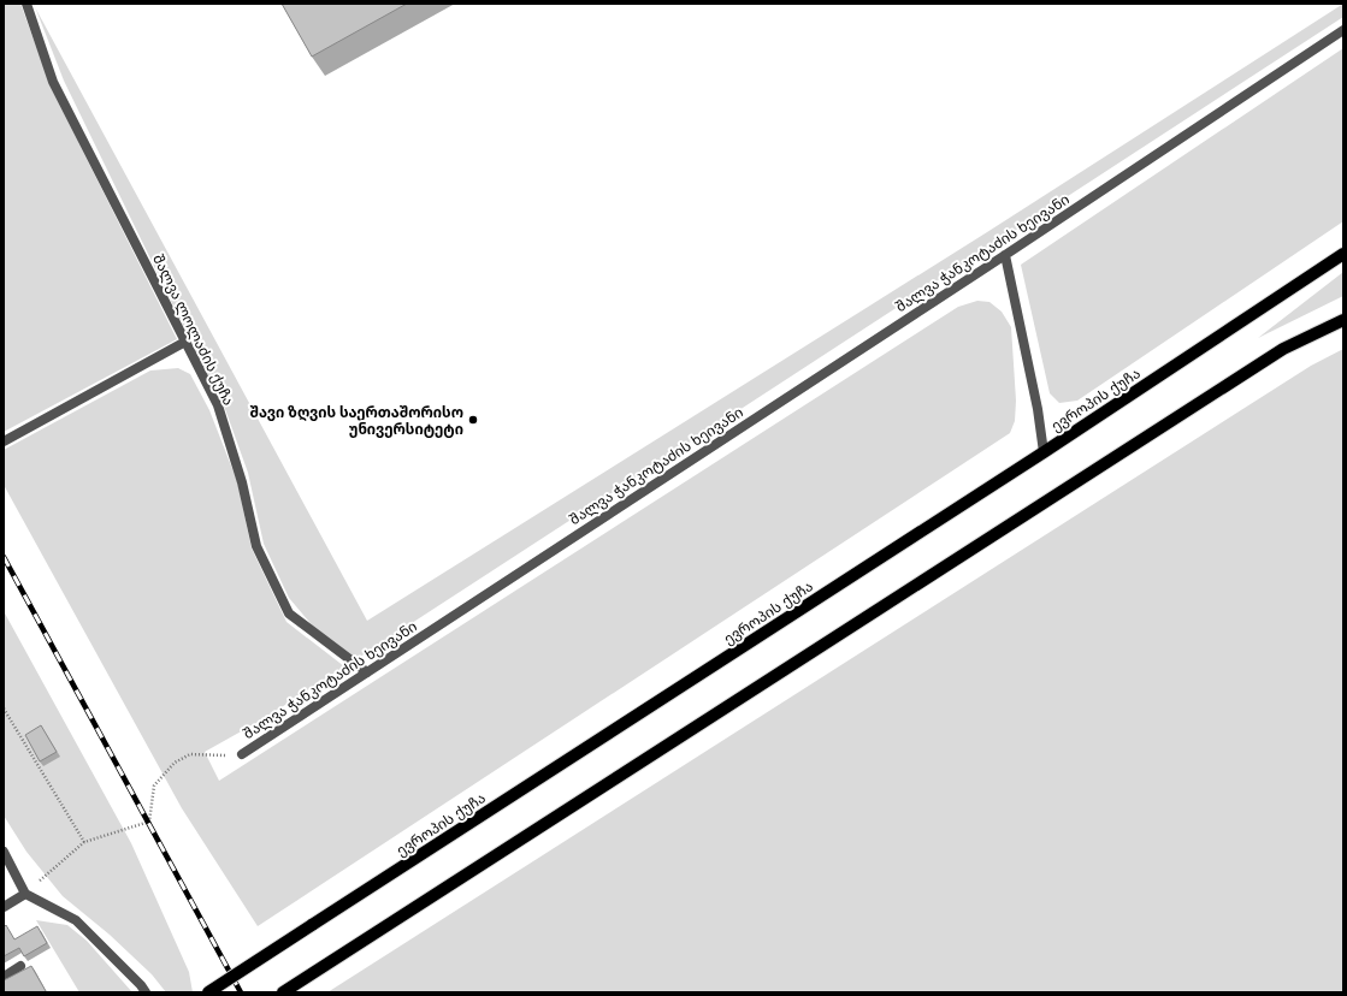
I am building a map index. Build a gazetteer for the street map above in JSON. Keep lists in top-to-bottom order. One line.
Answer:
{"streets":{"main road":["ევროპის ქუჩა"],"street":["შალვა ჭანკოტაძის ხეივანი","შალვა ლოლაძის ქუჩა"]},"crossings":[["შალვა ჭანკოტაძის ხეივანი","შალვა ლოლაძის ქუჩა"]],"places":["შავი ზღვის საერთაშორისო უნივერსიტეტი"]}
